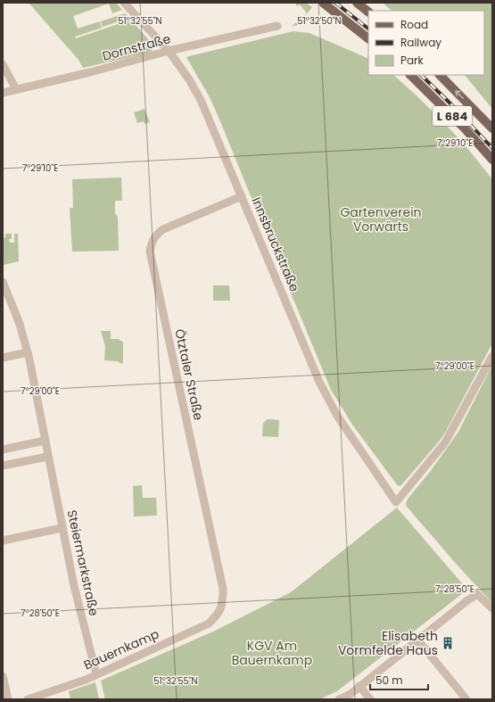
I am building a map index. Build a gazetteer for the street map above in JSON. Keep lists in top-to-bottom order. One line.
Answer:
{"streets":{"main road":["L 684"],"street":["Dornstraße","Innsbruckstraße","Ötztaler Straße","Steiermarkstraße","Bauernkamp"]},"crossings":[["Dornstraße","Innsbruckstraße"],["Innsbruckstraße","Ötztaler Straße"],["Ötztaler Straße","Bauernkamp"],["Steiermarkstraße","Bauernkamp"]],"parks":["Gartenverein Vorwärts","KGV Am Bauernkamp"],"places":{"building":["Elisabeth Vormfelde Haus"]},"legend":["Road","Railway","Park"],"scale_bar":"50 m","coordinates":["51°32'55\"N","51°32'50\"N","7°29'10\"E","7°29'00\"E","7°28'50\"E"]}
